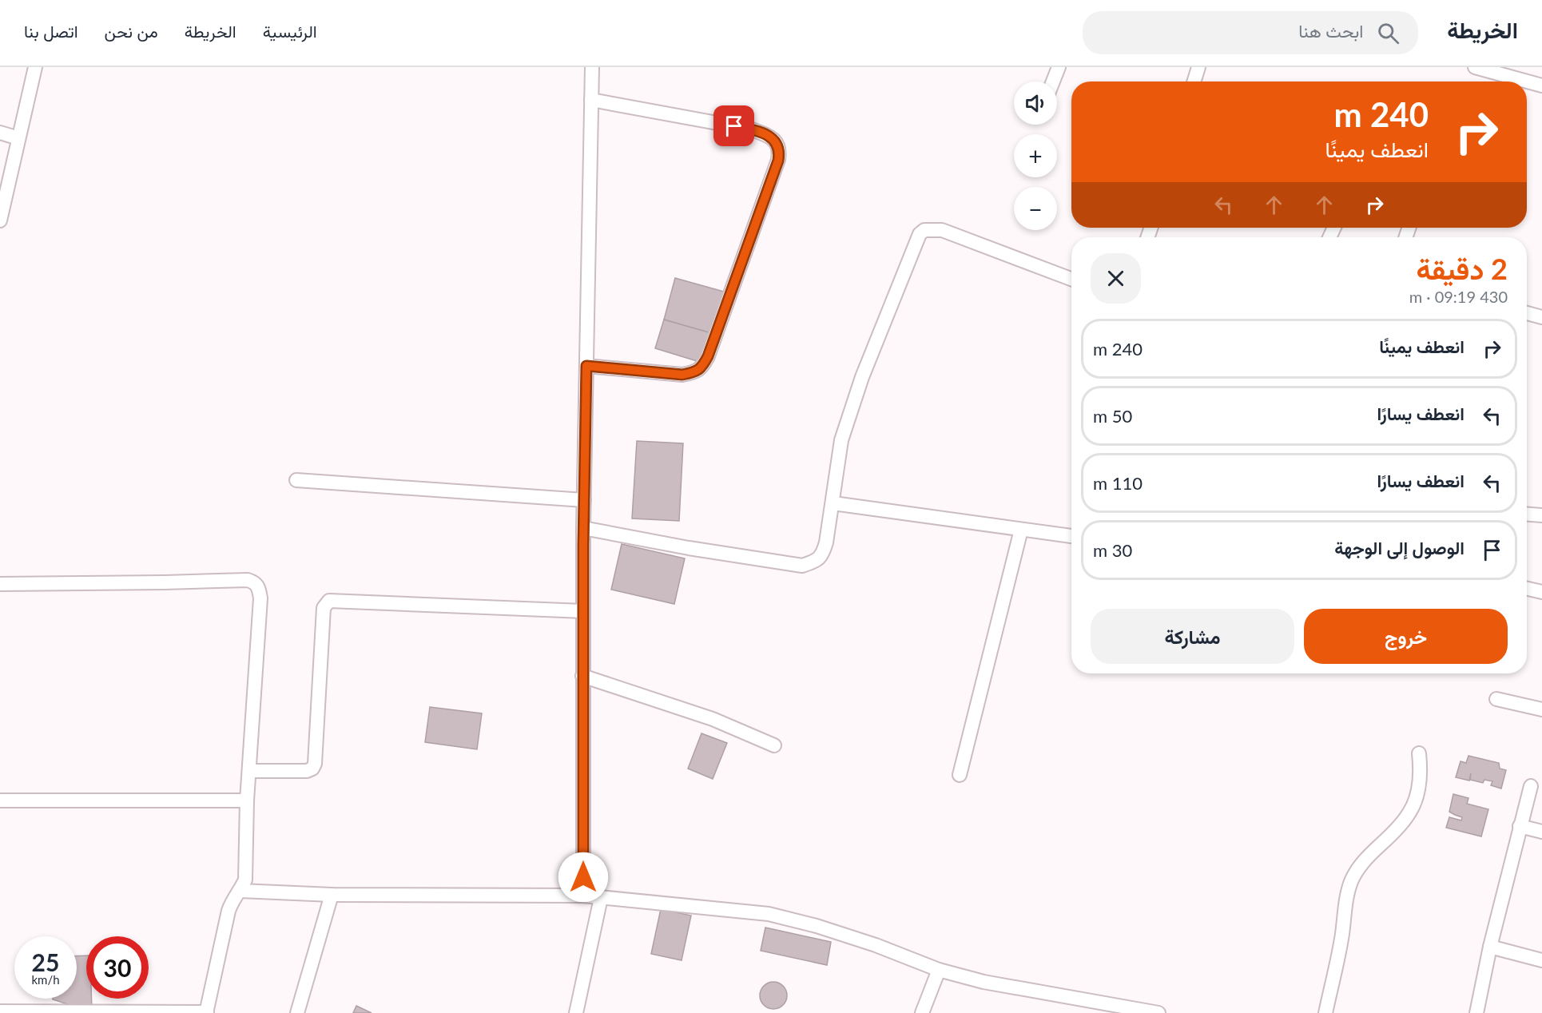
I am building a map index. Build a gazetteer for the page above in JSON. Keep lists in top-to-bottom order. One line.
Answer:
{"page":{"header":"الخريطة","search":"ابحث هنا","nav":["الرئيسية","الخريطة","من نحن","اتصل بنا"],"map_buttons":["+","−"],"turn":["240 m","انعطف يمينًا"],"heading":["2 دقيقة","430 m · 09:19"],"list":[{"name":"انعطف يمينًا","value":"240 m"},{"name":"انعطف يسارًا","value":"50 m"},{"name":"انعطف يسارًا","value":"110 m"},{"name":"الوصول إلى الوجهة","value":"30 m"}],"buttons":["خروج","مشاركة"],"speed":"25 km/h","limit":"30"}}
